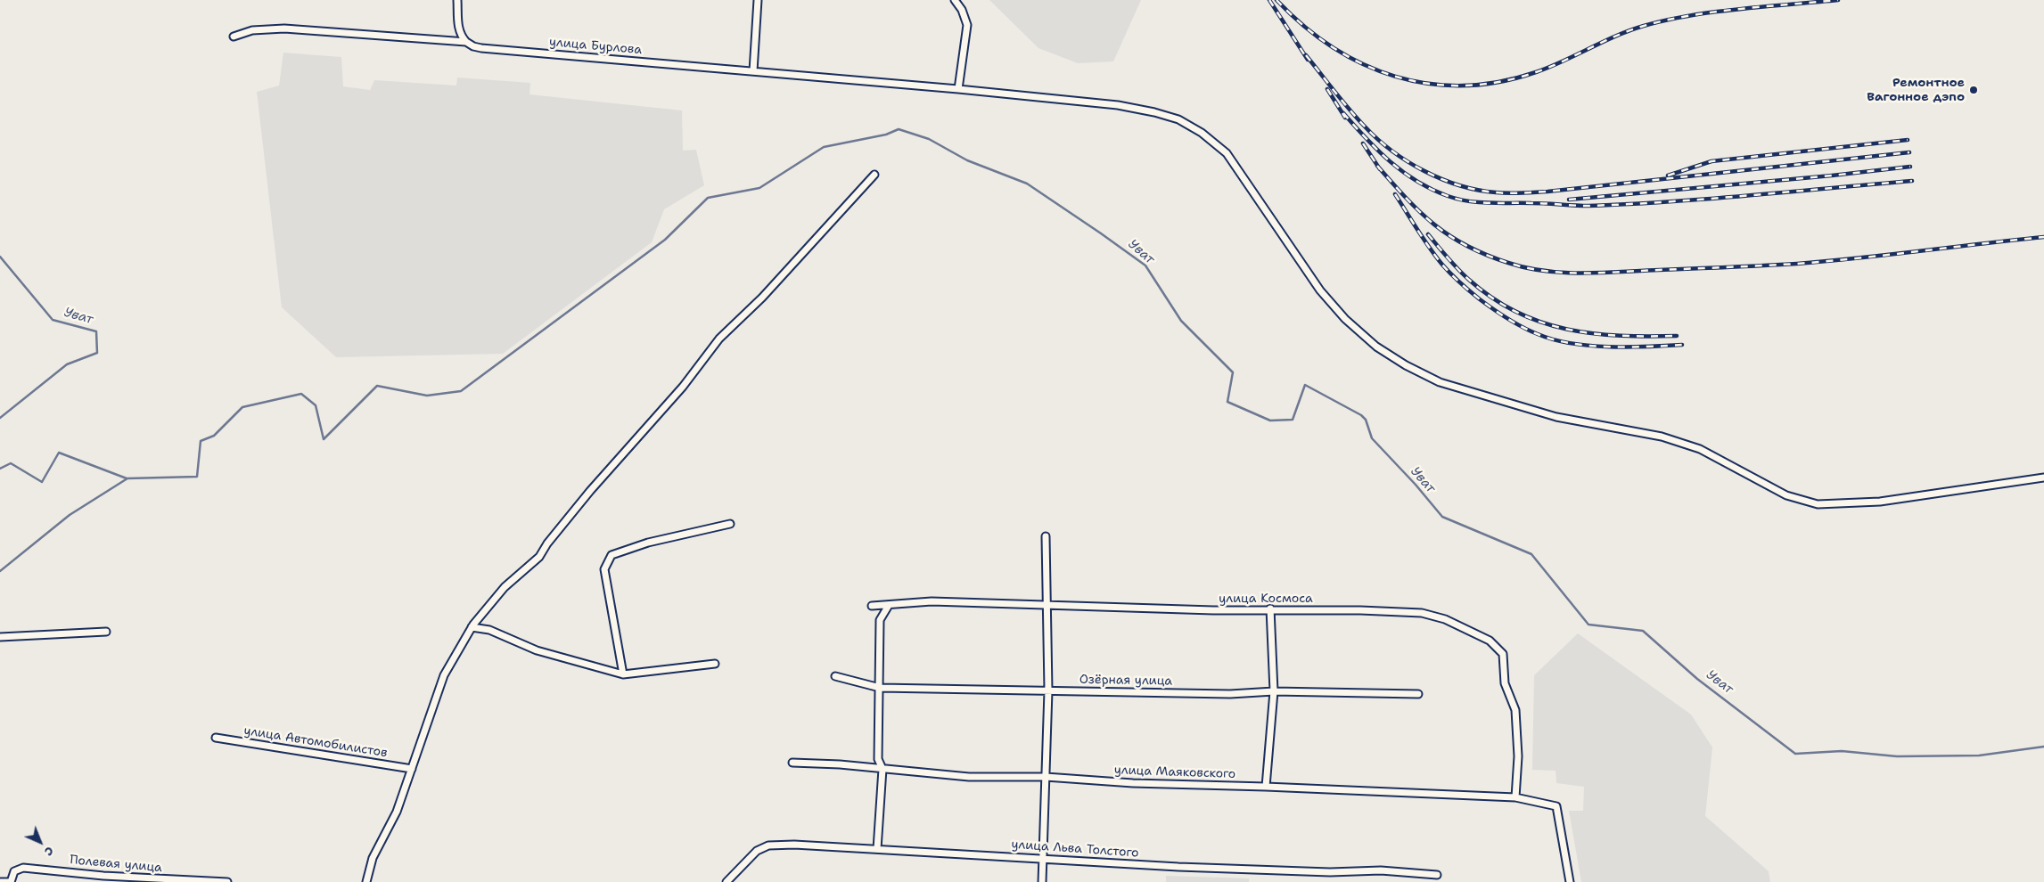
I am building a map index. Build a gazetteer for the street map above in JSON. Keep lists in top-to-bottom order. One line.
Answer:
{"streets":{"street":["улица Бурлова","улица Космоса","Озёрная улица","улица Автомобилистов","улица Маяковского","улица Льва Толстого","Полевая улица"]},"crossings":[["улица Космоса","улица Маяковского"]],"water":["Уват"],"places":["Ремонтное Вагонное дэпо"],"north":"bottom right"}
